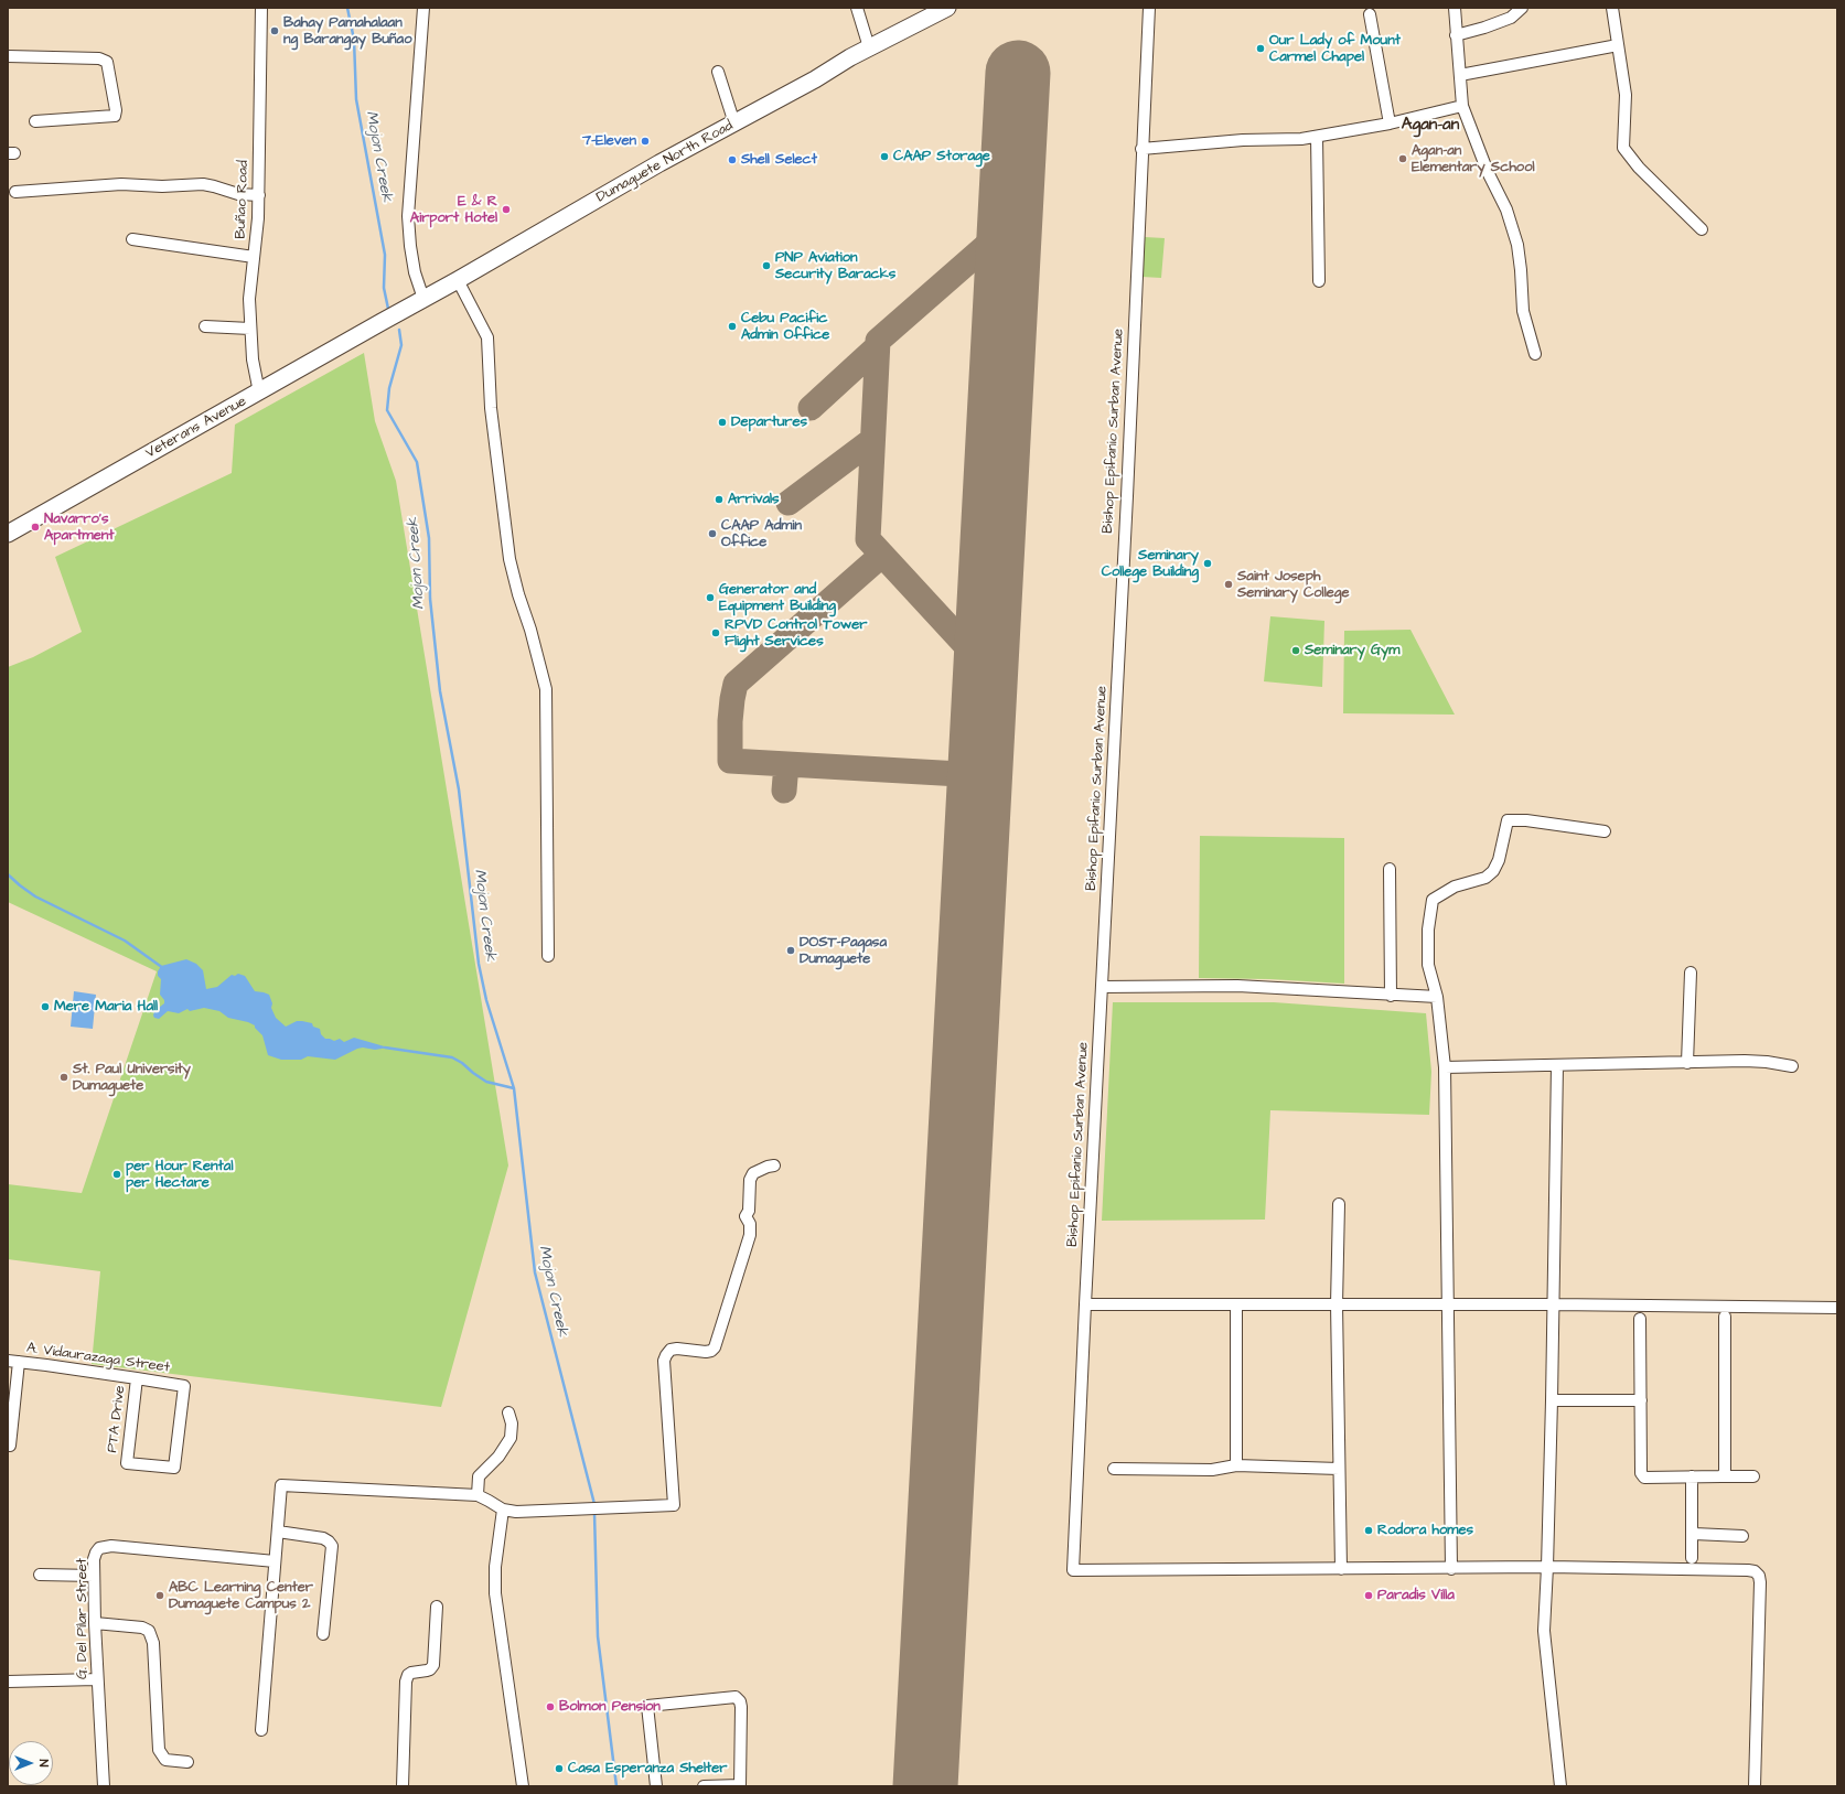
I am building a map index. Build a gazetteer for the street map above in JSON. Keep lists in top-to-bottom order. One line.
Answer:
{"streets":{"highway":["Dumaguete North Road","Veterans Avenue"],"street":["Buñao Road","Bishop Epifanio Surban Avenue","A. Vidaurazaga Street","PTA Drive","G. Del Pilar Street"]},"crossings":[["Dumaguete North Road","Veterans Avenue"],["Buñao Road","Veterans Avenue"],["A. Vidaurazaga Street","PTA Drive"]],"districts":["Agan-an"],"water":["Mojon Creek"],"places":["Bahay Pamahalaan ng Barangay Buñao","Our Lady of Mount Carmel Chapel","7-Eleven","CAAP Storage","Agan-an Elementary School","Shell Select","E & R Airport Hotel","PNP Aviation Security Baracks","Cebu Pacific Admin Office","Departures","Arrivals","Navarro's Apartment","CAAP Admin Office","Seminary College Building","Saint Joseph Seminary College","Generator and Equipment Building","RPVD Control Tower Flight Services","Seminary Gym","DOST-Pagasa Dumaguete","Mere Maria Hall","St. Paul University Dumaguete","per Hour Rental per Hectare","Rodora homes","ABC Learning Center Dumaguete Campus 2","Paradis Villa","Bolmon Pension","Casa Esperanza Shelter"],"north":"right"}
